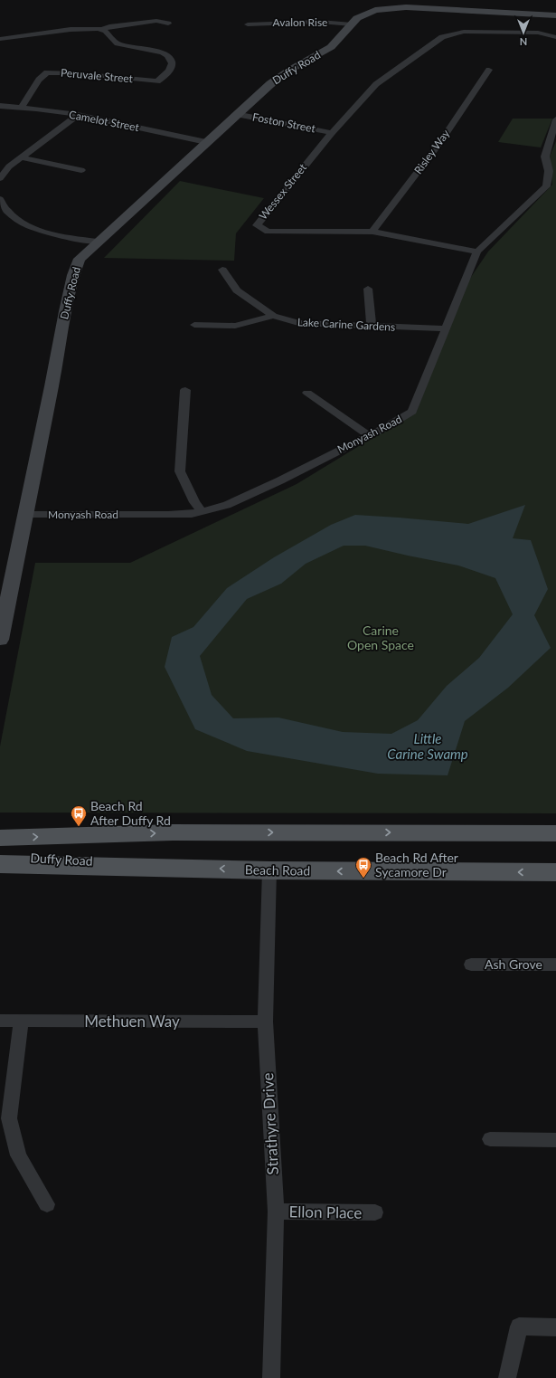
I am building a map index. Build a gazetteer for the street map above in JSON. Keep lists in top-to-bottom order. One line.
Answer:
{"streets":{"main road":["Duffy Road","Beach Road"],"street":["Avalon Rise","Peruvale Street","Camelot Street","Foston Street","Risley Way","Wessex Street","Lake Carine Gardens","Monyash Road","Ash Grove","Methuen Way","Strathyre Drive","Ellon Place"]},"crossings":[["Avalon Rise","Duffy Road"],["Duffy Road","Camelot Street"],["Duffy Road","Foston Street"],["Duffy Road","Monyash Road"],["Duffy Road","Beach Road"],["Peruvale Street","Camelot Street"],["Foston Street","Wessex Street"],["Risley Way","Wessex Street"],["Wessex Street","Monyash Road"],["Lake Carine Gardens","Monyash Road"],["Beach Road","Strathyre Drive"],["Methuen Way","Strathyre Drive"],["Strathyre Drive","Ellon Place"]],"water":["Little Carine Swamp"],"parks":["Carine Open Space"],"places":{"bus stop":["Beach Rd After Duffy Rd","Beach Rd After Sycamore Dr"]},"north":"bottom"}
